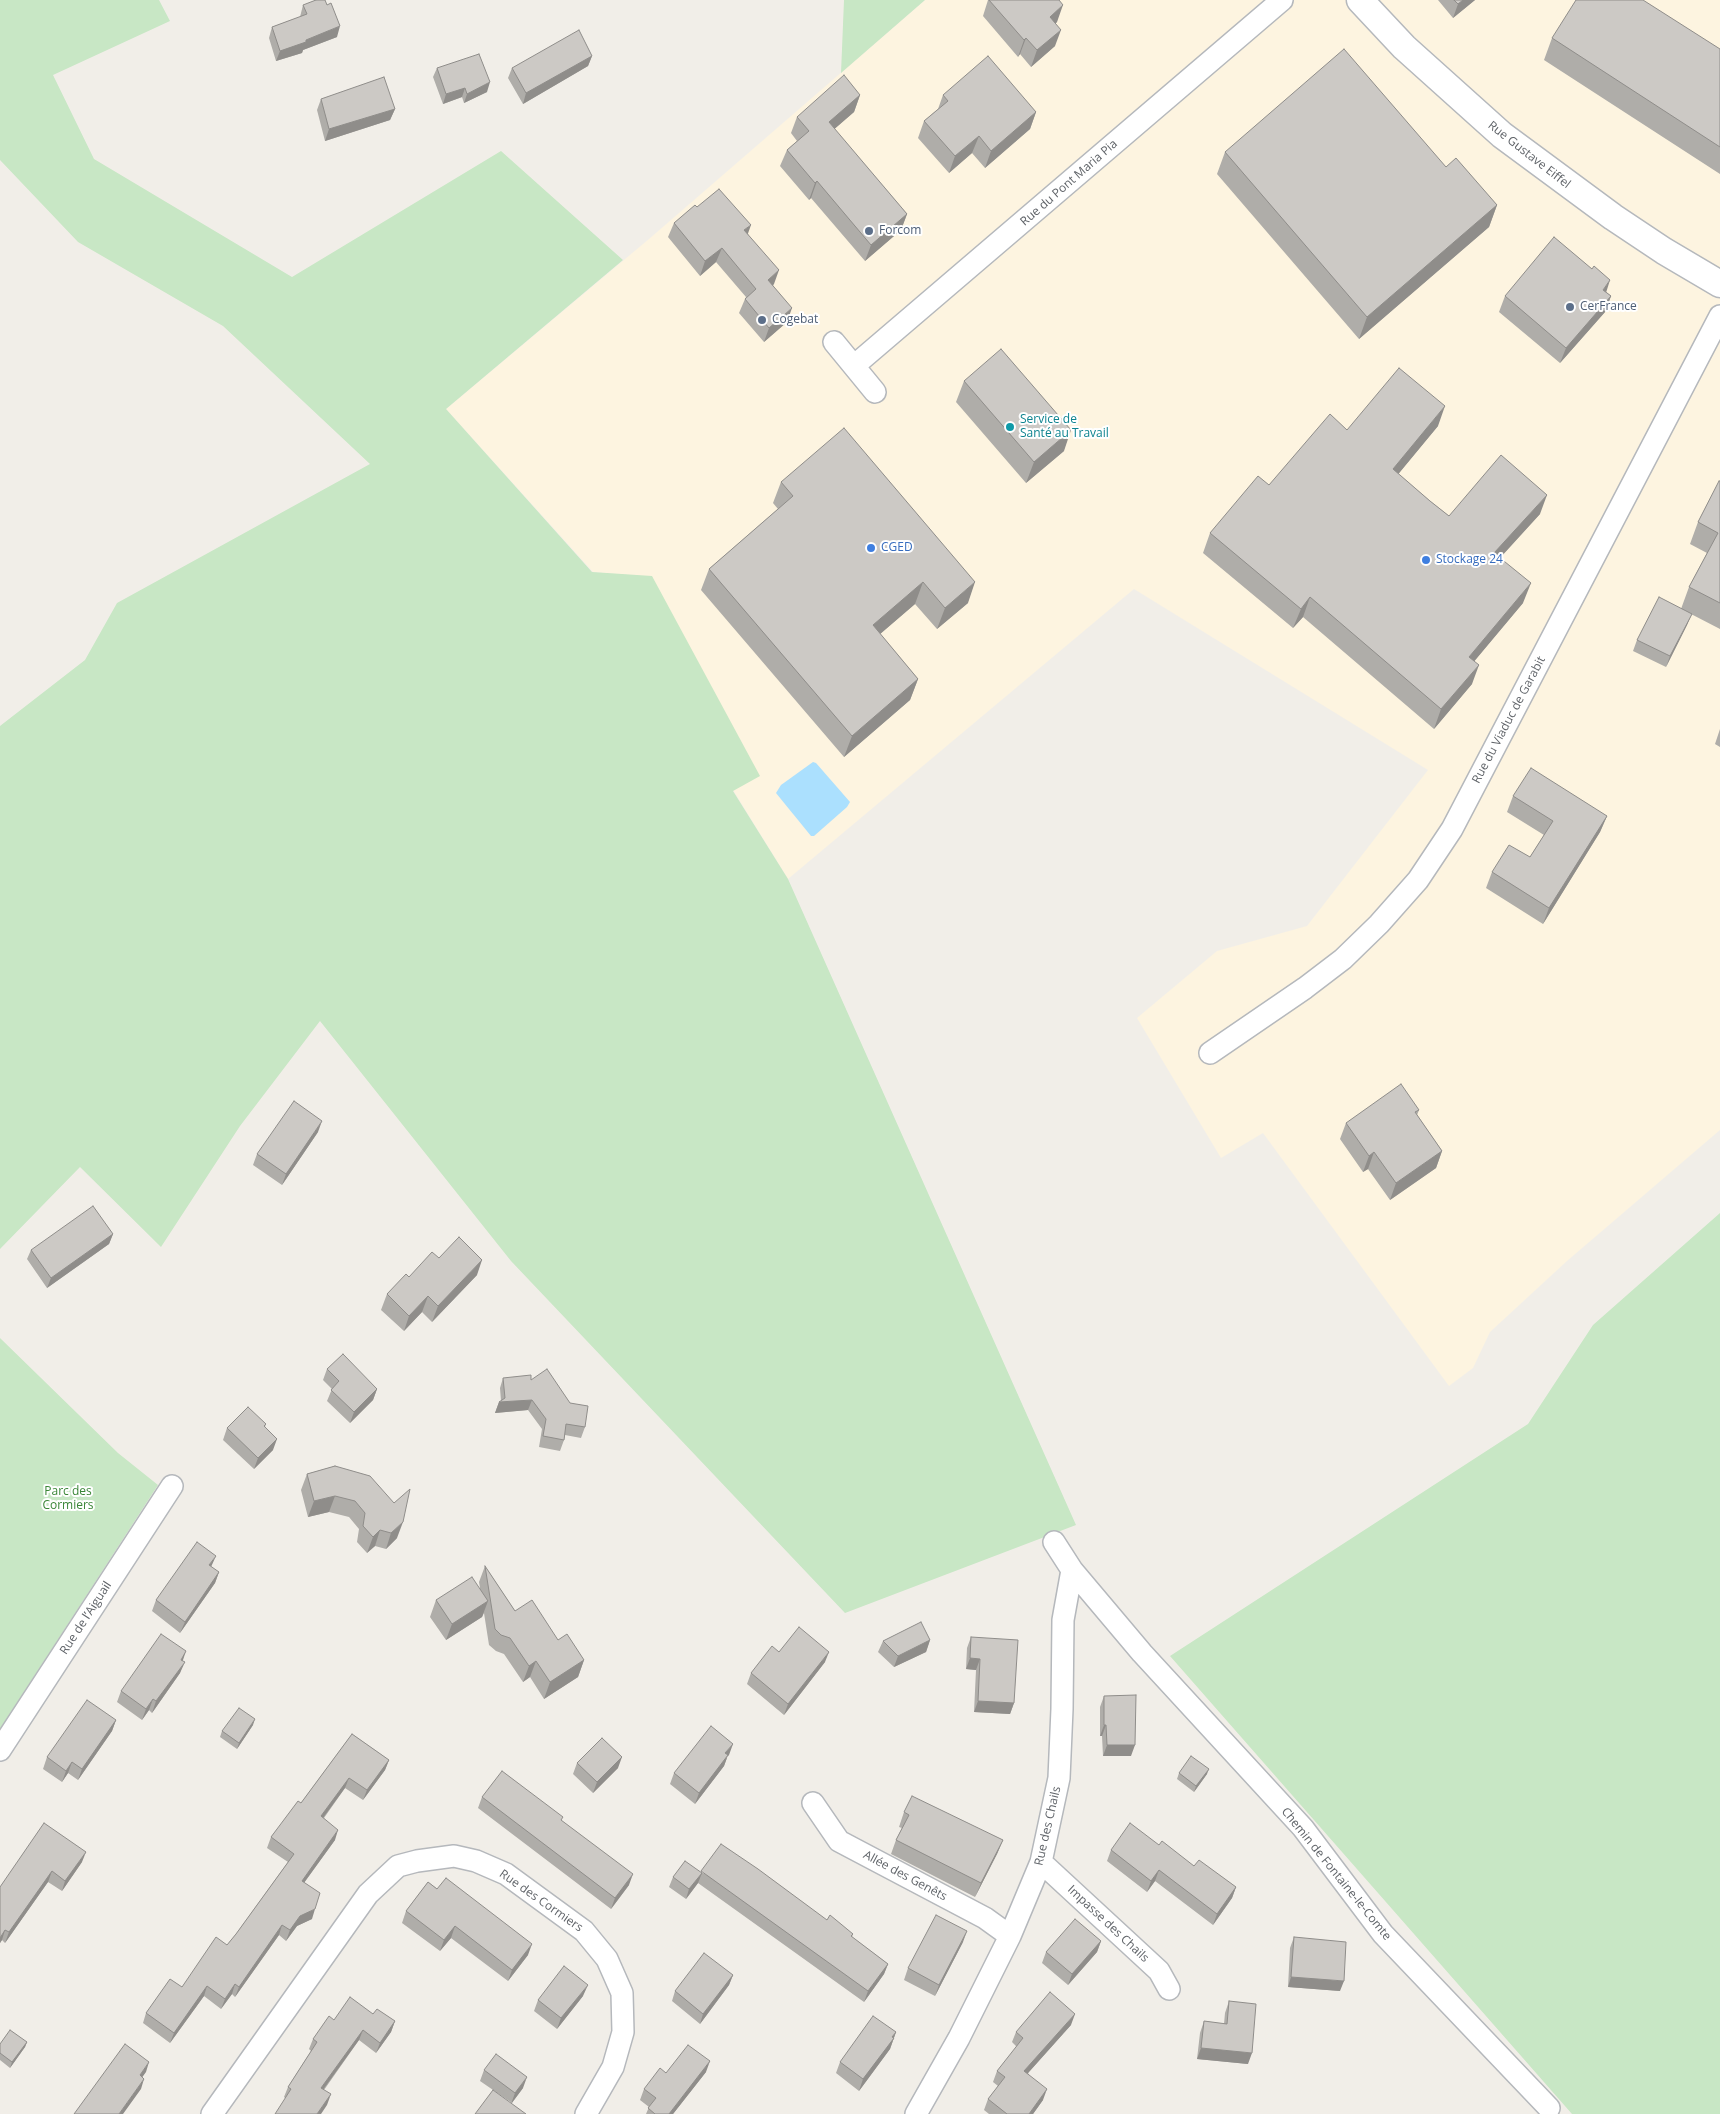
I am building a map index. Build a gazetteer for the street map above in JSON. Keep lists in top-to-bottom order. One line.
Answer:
{"streets":{"street":["Rue Gustave Eiffel","Rue du Pont Maria Pia","Rue du Viaduc de Garabit","Rue de l’Aiguail","Rue des Chails","Chemin de Fontaine-le-Comte","Allée des Genêts","Rue des Cormiers","Impasse des Chails"]},"crossings":[["Rue des Chails","Chemin de Fontaine-le-Comte"],["Rue des Chails","Allée des Genêts"],["Rue des Chails","Impasse des Chails"]],"parks":["Parc des Cormiers"],"places":["Forcom","CerFrance","Cogebat","Service de Santé au Travail","CGED","Stockage 24"]}
